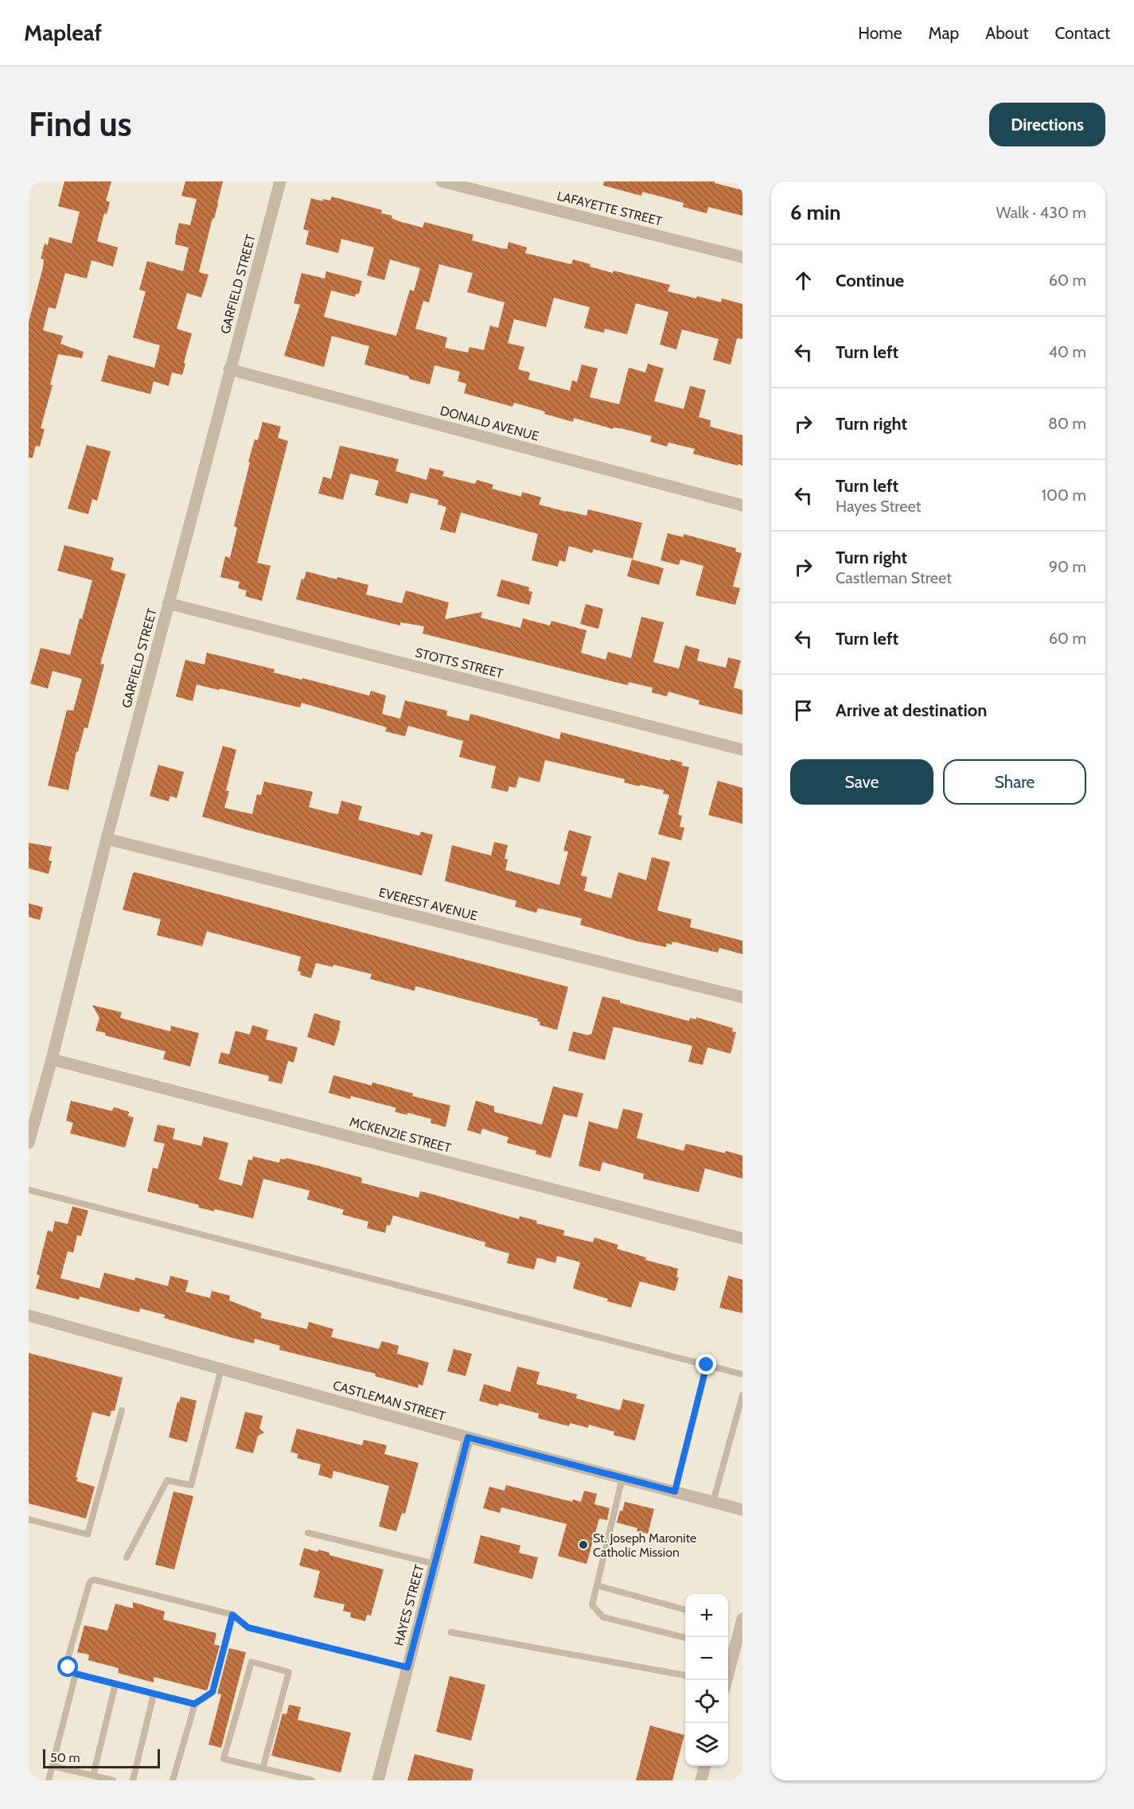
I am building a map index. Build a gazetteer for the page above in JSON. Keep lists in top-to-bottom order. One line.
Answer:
{"streets":{"street":["LAFAYETTE STREET","GARFIELD STREET","DONALD AVENUE","STOTTS STREET","EVEREST AVENUE","MCKENZIE STREET","CASTLEMAN STREET","HAYES STREET"]},"crossings":[["GARFIELD STREET","DONALD AVENUE"],["GARFIELD STREET","STOTTS STREET"],["GARFIELD STREET","EVEREST AVENUE"],["GARFIELD STREET","MCKENZIE STREET"],["CASTLEMAN STREET","HAYES STREET"]],"places":["St. Joseph Maronite Catholic Mission"],"scale_bar":"50 m","page":{"header":"Mapleaf","nav":["Home","Map","About","Contact"],"buttons":["Directions",["Save","Share"]],"title":"Find us","heading":["6 min","Walk · 430 m"],"list":[["Continue","60 m"],["Turn left","40 m"],["Turn right","80 m"],["Turn left","Hayes Street","100 m"],["Turn right","Castleman Street","90 m"],["Turn left","60 m"],"Arrive at destination"],"map_buttons":["+","−"],"scale":"50 m"}}
